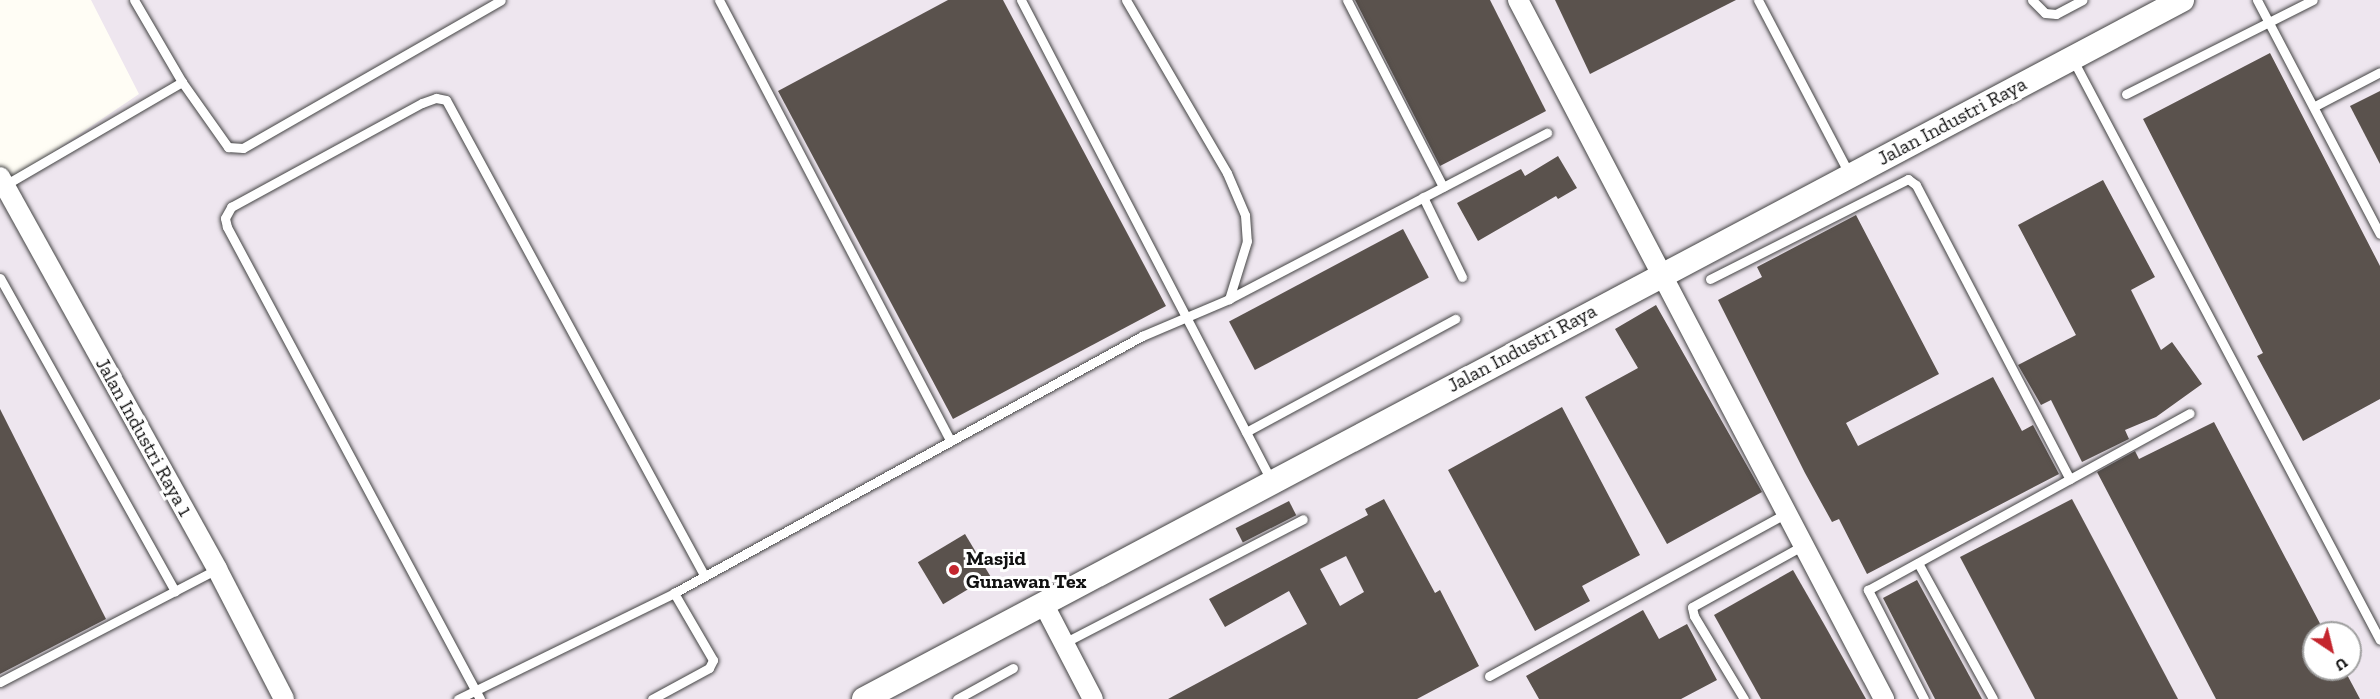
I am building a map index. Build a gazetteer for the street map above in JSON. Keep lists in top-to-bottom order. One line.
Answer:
{"streets":{"street":["Jalan Industri Raya","Jalan Industri Raya 1"]},"places":["Masjid Gunawan Tex"],"north":"bottom right"}
